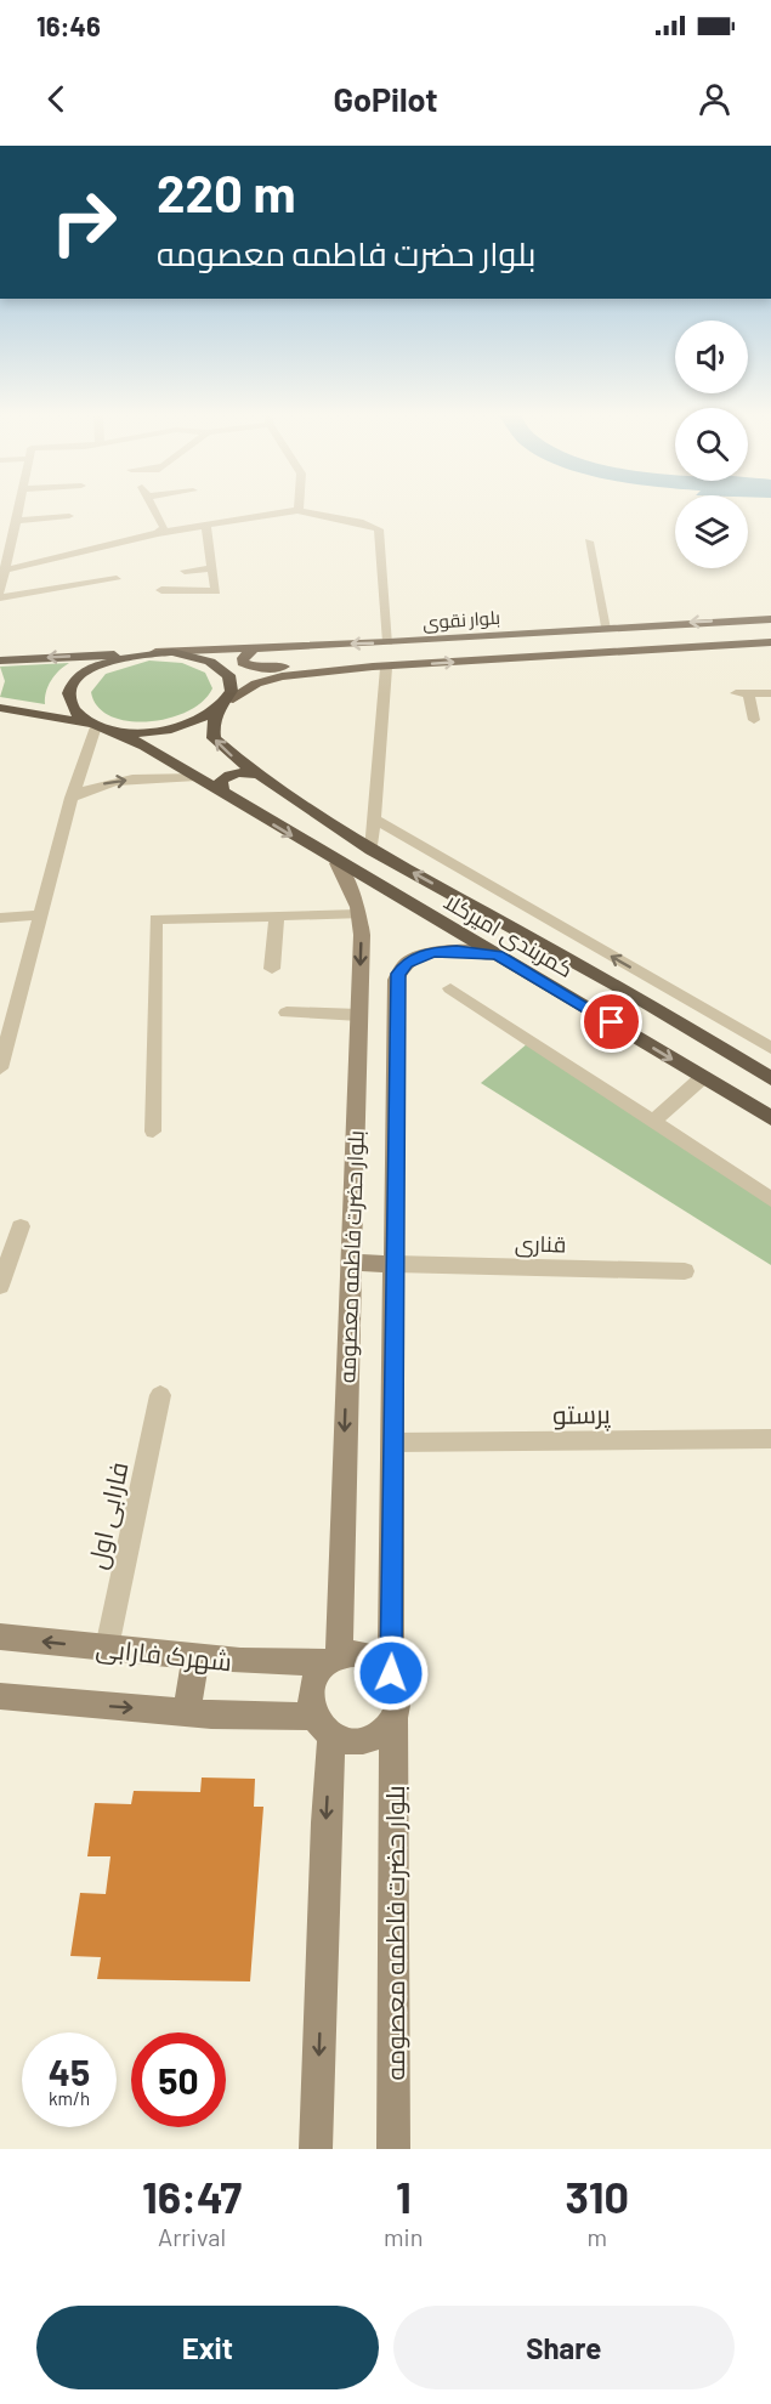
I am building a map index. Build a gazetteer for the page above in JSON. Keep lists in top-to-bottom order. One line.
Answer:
{"streets":{"highway":["کمربندی امیرکلا"],"main road":["بلوار نقوی","بلوار حضرت فاطمه معصومه","شهرک فارابی"],"street":["قناری","پرستو","فارابی اول"]},"crossings":[["بلوار نقوی","کمربندی امیرکلا"],["کمربندی امیرکلا","بلوار حضرت فاطمه معصومه"],["قناری","بلوار حضرت فاطمه معصومه"],["بلوار حضرت فاطمه معصومه","پرستو"],["بلوار حضرت فاطمه معصومه","شهرک فارابی"],["فارابی اول","شهرک فارابی"]],"page":{"status":"16:46","header":"GoPilot","turn":["220 m","بلوار حضرت فاطمه معصومه"],"speed":"45 km/h","limit":"50","eta":["16:47","Arrival","1","min","310","m"],"buttons":["Exit","Share"]}}
